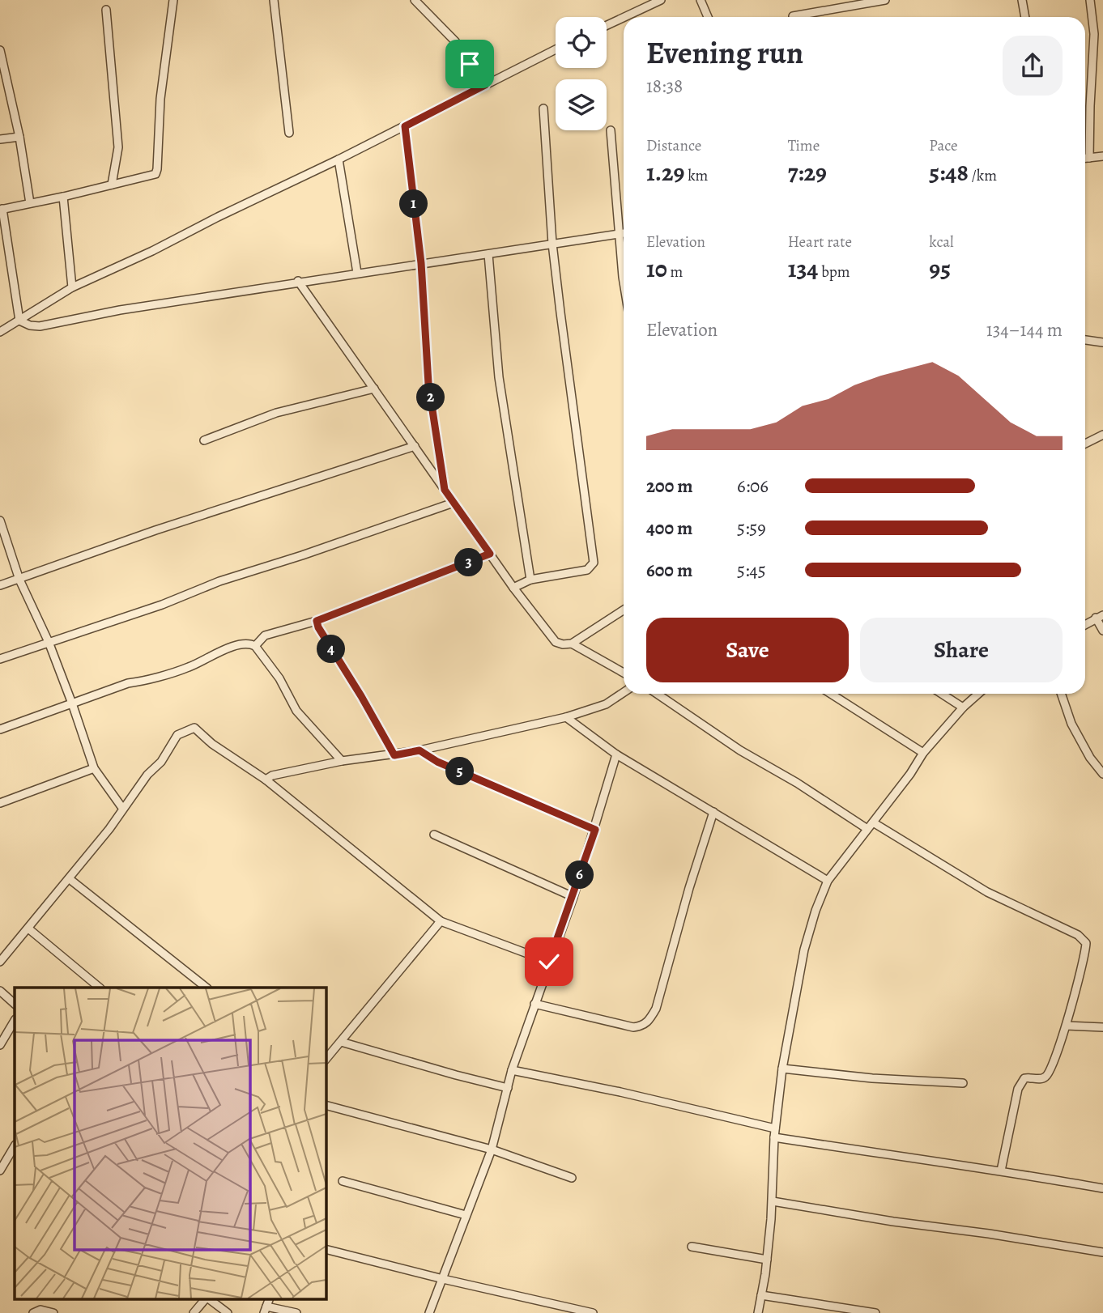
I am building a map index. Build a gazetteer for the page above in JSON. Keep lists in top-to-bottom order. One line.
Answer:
{"page":{"heading":["Evening run","18:38"],"stats":[["Distance","1.29 km"],["Time","7:29"],["Pace","5:48 /km"],["Elevation","10 m"],["Heart rate","134 bpm"],["kcal","95"]],"pins":["1","2","3","4","5","6"],"chart":["Elevation","134–144 m"],"list":[{"name":"200 m","note":"6:06"},{"name":"400 m","note":"5:59"},{"name":"600 m","note":"5:45"}],"buttons":["Save","Share"]}}
